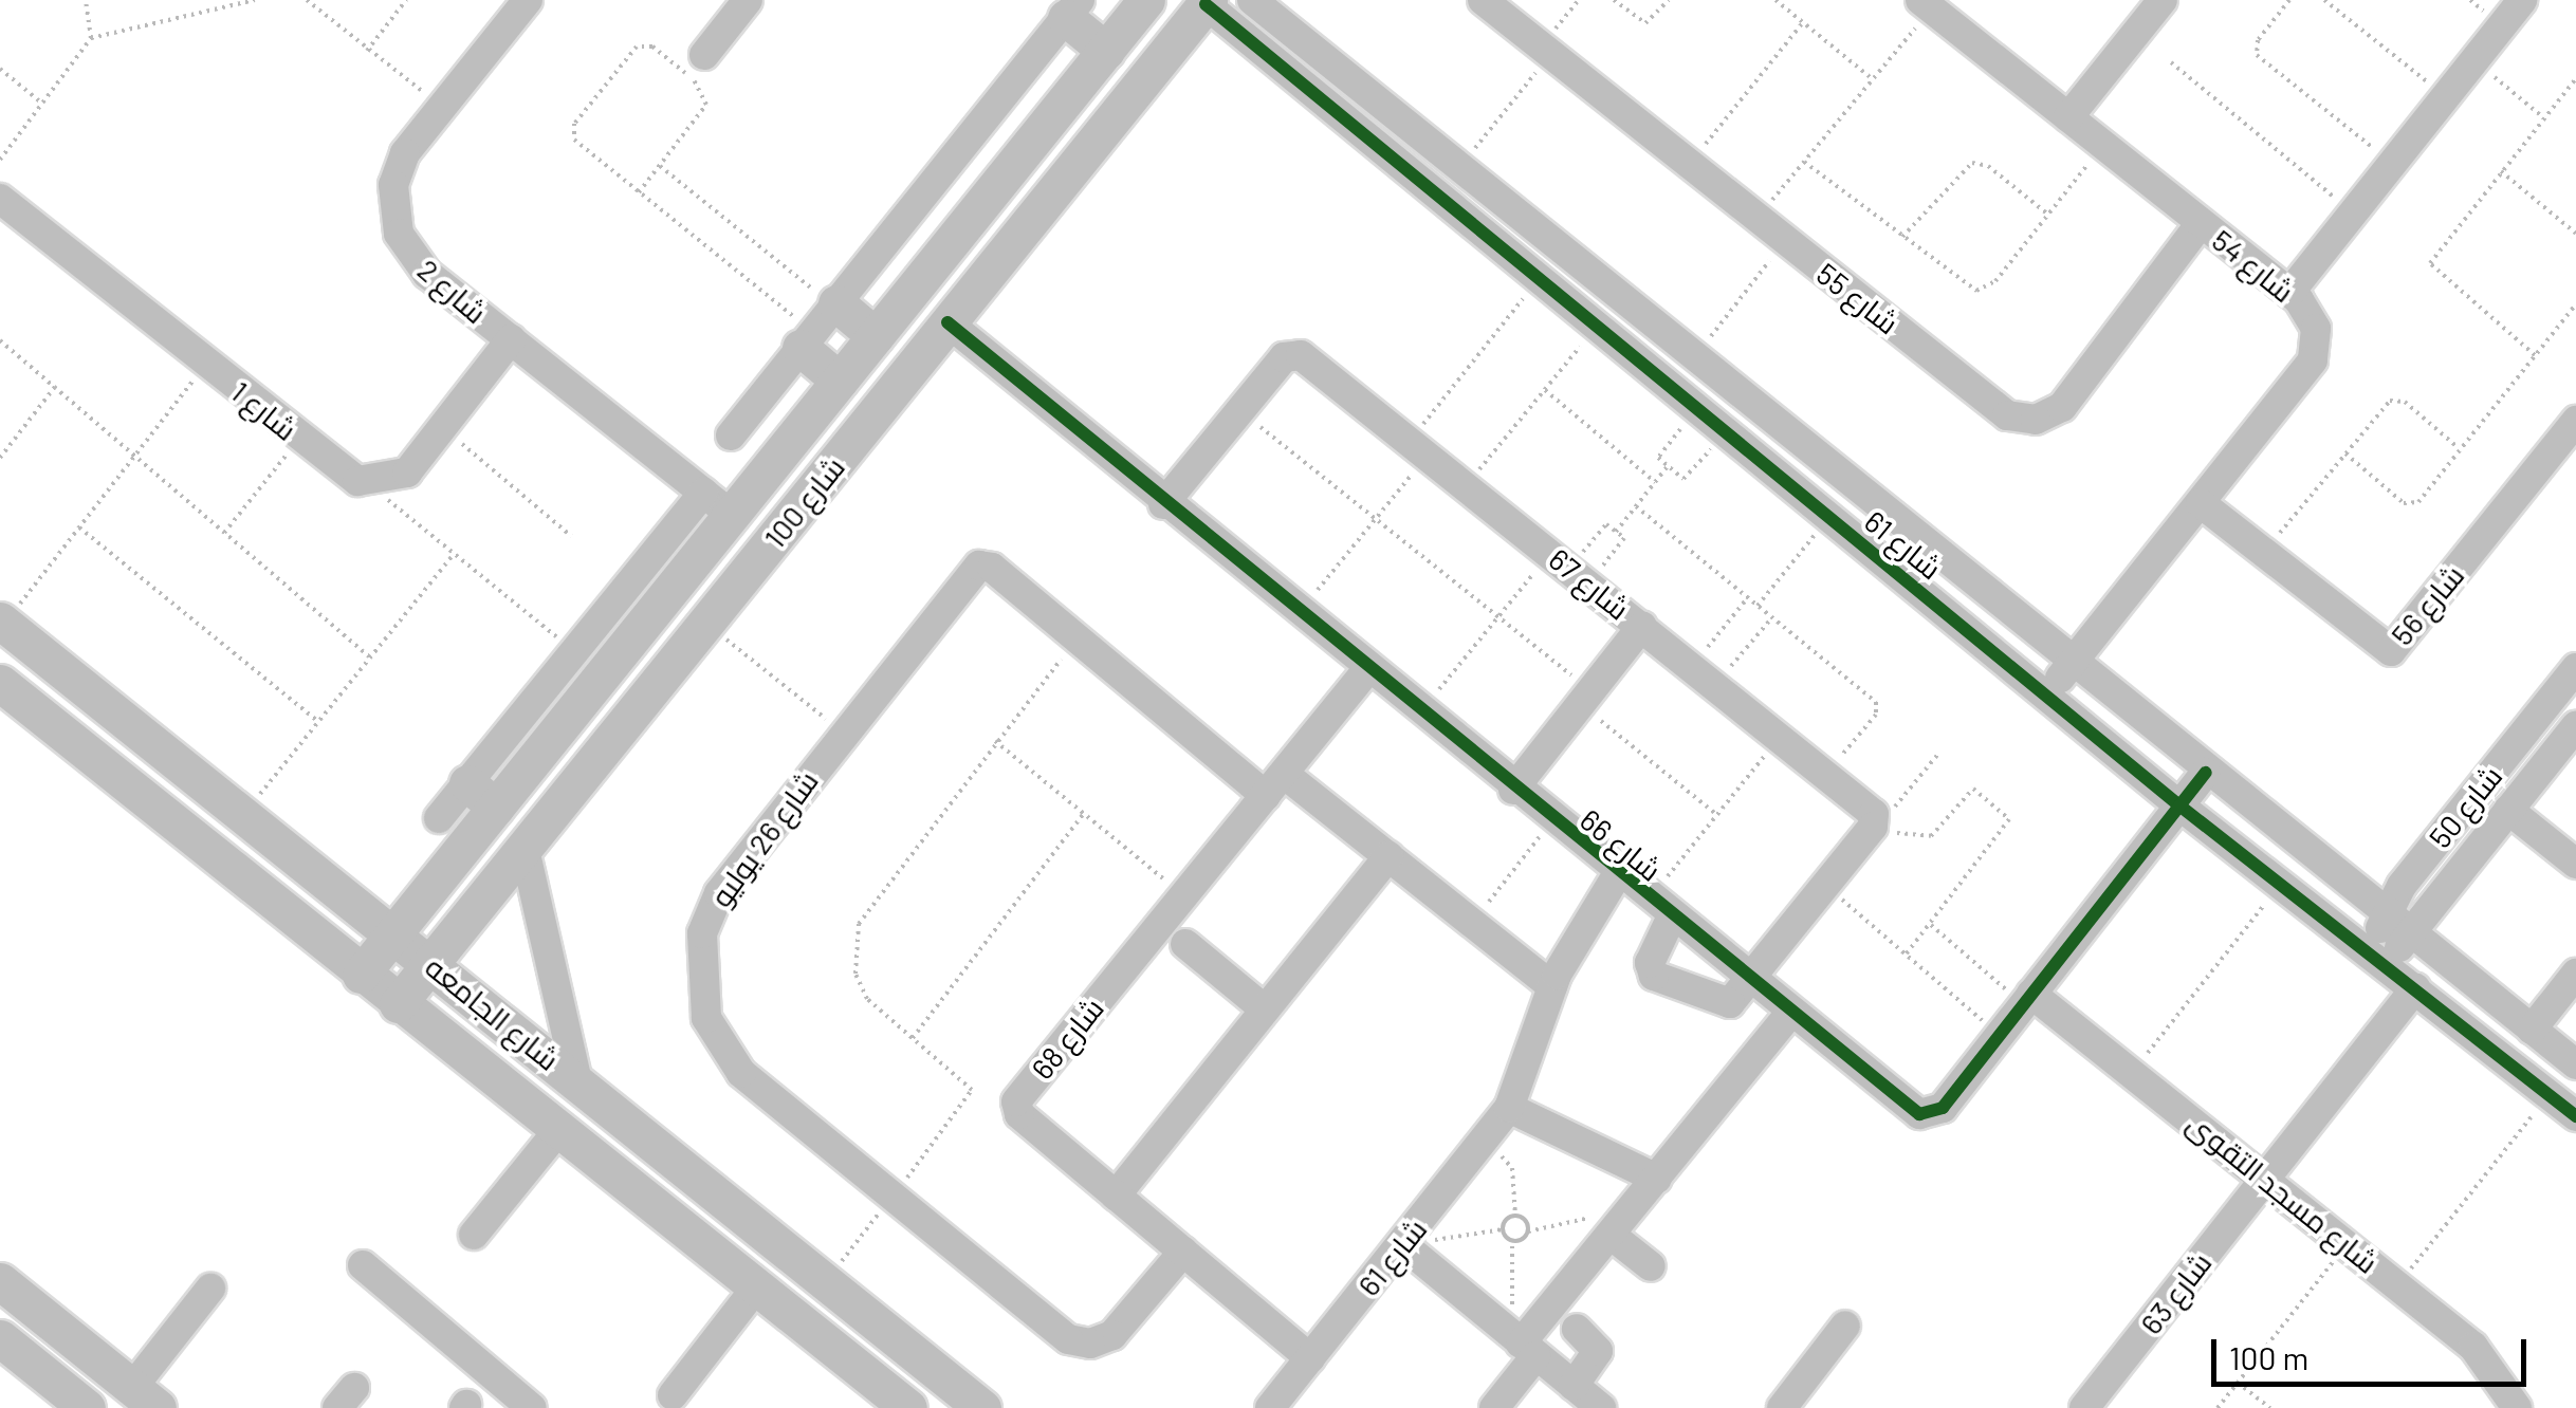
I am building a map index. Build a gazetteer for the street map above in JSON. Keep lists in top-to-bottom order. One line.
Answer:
{"streets":{"main road":["شارع 100","شارع الجامعه"],"street":["شارع 54","شارع 2","شارع 55","شارع 1","شارع 61","شارع 67","شارع 56","شارع 50","شارع 26 يوليو","شارع 66","شارع 68","شارع مسجد التقوى","شارع 63"]},"crossings":[["شارع 54","شارع 55"],["شارع 54","شارع 61"],["شارع 54","شارع 56"],["شارع 2","شارع 100"],["شارع 100","شارع 61"],["شارع 100","شارع 66"],["شارع 100","شارع الجامعه"],["شارع 61","شارع 50"],["شارع 61","شارع 26 يوليو"],["شارع 61","شارع 66"],["شارع 61","شارع 68"],["شارع 61","شارع 63"],["شارع 67","شارع 66"],["شارع 26 يوليو","شارع 68"],["شارع 66","شارع 68"],["شارع 66","شارع مسجد التقوى"],["شارع مسجد التقوى","شارع 63"]],"scale_bar":"100 m"}
